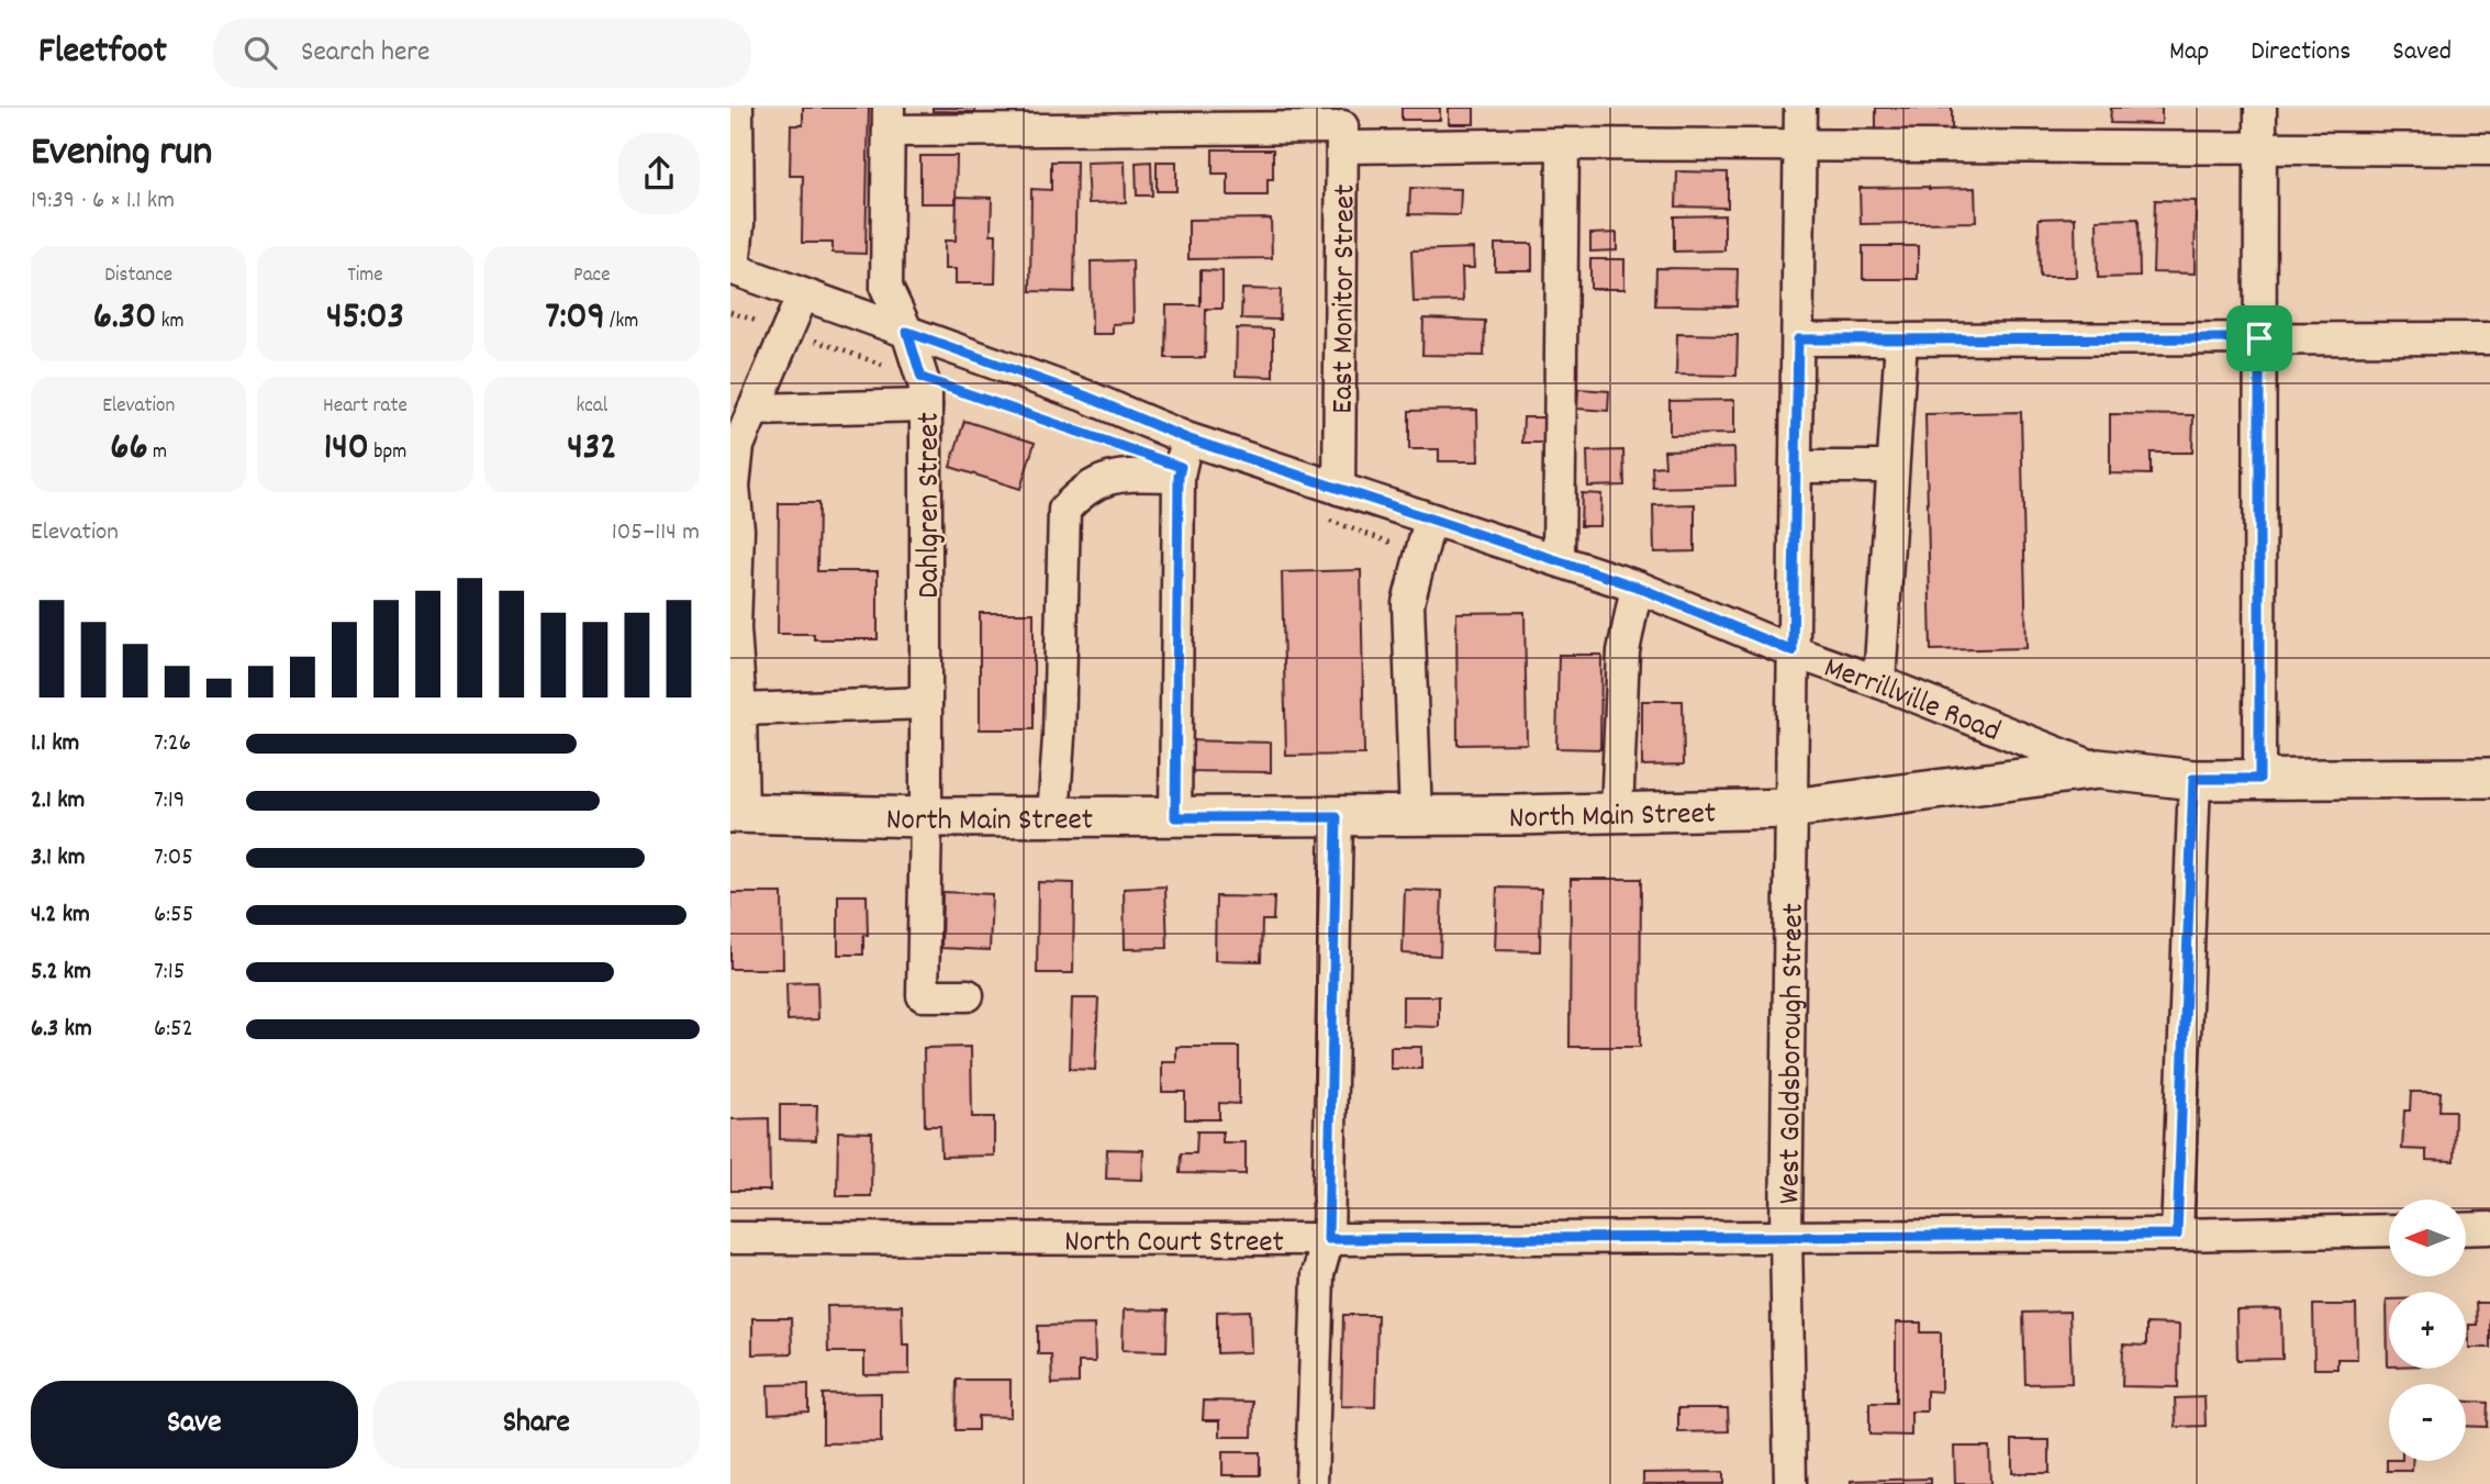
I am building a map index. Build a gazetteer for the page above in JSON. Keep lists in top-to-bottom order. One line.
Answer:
{"streets":{"main road":["North Main Street"],"street":["East Monitor Street","Dahlgren Street","Merrillville Road","West Goldsborough Street","North Court Street"]},"crossings":[["East Monitor Street","Merrillville Road"],["Dahlgren Street","Merrillville Road"],["Dahlgren Street","North Main Street"],["Merrillville Road","North Main Street"],["Merrillville Road","West Goldsborough Street"],["North Main Street","West Goldsborough Street"],["West Goldsborough Street","North Court Street"]],"north":"left","page":{"header":"Fleetfoot","search":"Search here","nav":["Map","Directions","Saved"],"heading":["Evening run","19:39 · 6 × 1.1 km"],"stats":[["Distance","6.30 km"],["Time","45:03"],["Pace","7:09 /km"],["Elevation","66 m"],["Heart rate","140 bpm"],["kcal","432"]],"chart":["Elevation","105–114 m"],"list":[{"name":"1.1 km","note":"7:26"},{"name":"2.1 km","note":"7:19"},{"name":"3.1 km","note":"7:05"},{"name":"4.2 km","note":"6:55"},{"name":"5.2 km","note":"7:15"},{"name":"6.3 km","note":"6:52"}],"map_buttons":["+","−"],"buttons":["Save","Share"]}}
